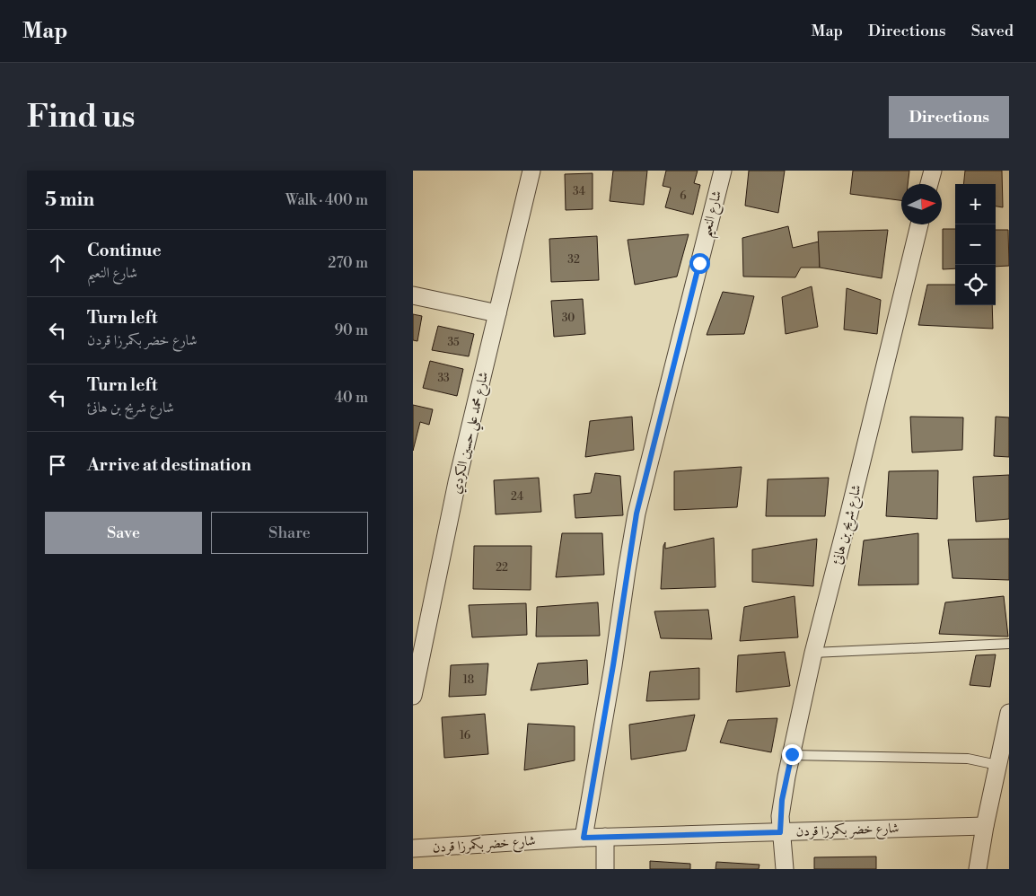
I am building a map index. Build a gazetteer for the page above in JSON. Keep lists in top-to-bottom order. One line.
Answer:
{"streets":{"street":["شارع النعيم","شارع محمد علي حسين الكردي","شارع شريح بن هانئ","شارع خضر بكمرزا قردن"]},"crossings":[["شارع النعيم","شارع خضر بكمرزا قردن"],["شارع شريح بن هانئ","شارع خضر بكمرزا قردن"]],"house_numbers":["34","6","32","30","35","33","24","22","18","16"],"north":"right","page":{"header":"Map","nav":["Map","Directions","Saved"],"buttons":["Directions",["Save","Share"]],"title":"Find us","heading":["5 min","Walk · 400 m"],"map_buttons":["+","−"],"list":[["Continue","شارع النعيم","270 m"],["Turn left","شارع خضر بكمرزا قردن","90 m"],["Turn left","شارع شريح بن هانئ","40 m"],"Arrive at destination"]}}
